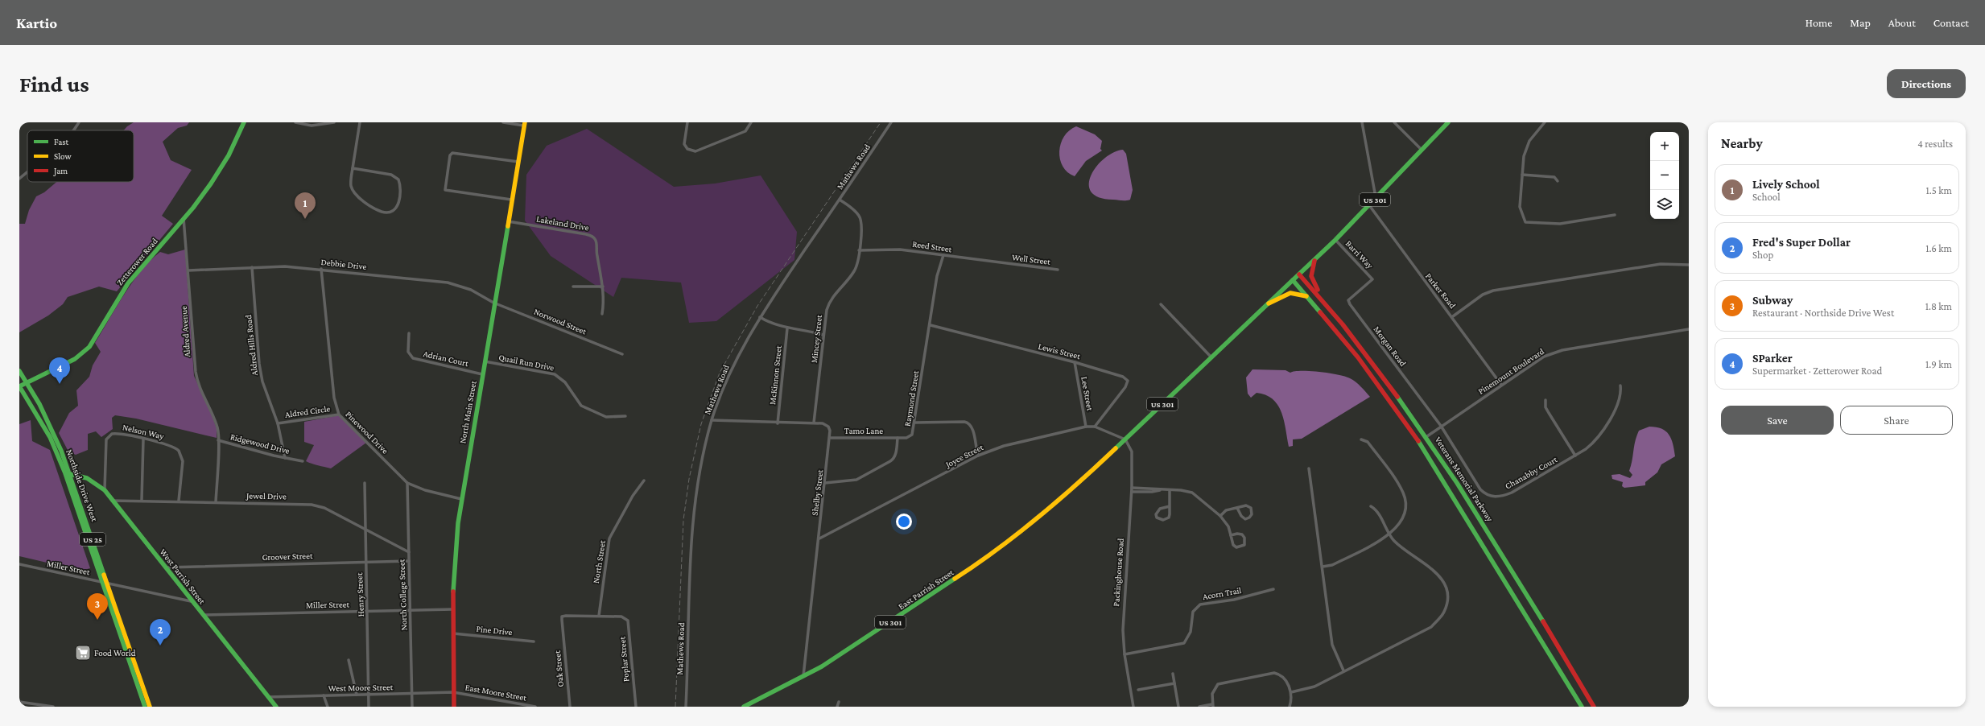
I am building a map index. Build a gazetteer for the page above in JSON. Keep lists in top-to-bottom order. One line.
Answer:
{"streets":{"main road":["US 301","Zetterower Road","North Main Street","Veterans Memorial Parkway","Northside Drive West","US 25","West Parrish Street","East Parrish Street"],"street":["Mathews Road","Lakeland Drive","Reed Street","Barri Way","Well Street","Debbie Drive","Parker Road","Norwood Street","Aldred Avenue","Mincey Street","Aldred Hills Road","Morgan Road","Lewis Street","Adrian Court","Quail Run Drive","Pinemount Boulevard","McKinnon Street","Lee Street","Raymond Street","Aldred Circle","Tamo Lane","Nelson Way","Pinewood Drive","Ridgewood Drive","Joyce Street","Chanabby Court","Shelby Street","Jewel Drive","Groover Street","North Street","Miller Street","Packinghouse Road","Acorn Trail","Henry Street","North College Street","Pine Drive","Poplar Street","Oak Street","West Moore Street","East Moore Street"]},"crossings":[["Mathews Road","Mincey Street"],["US 301","Barri Way"],["US 301","Parker Road"],["US 301","Joyce Street"],["US 301","Veterans Memorial Parkway"],["US 301","Packinghouse Road"],["US 301","East Parrish Street"],["Lakeland Drive","North Main Street"],["Reed Street","Well Street"],["Reed Street","Mincey Street"],["Reed Street","Raymond Street"],["Barri Way","Morgan Road"],["Zetterower Road","Aldred Avenue"],["Zetterower Road","Northside Drive West"],["Zetterower Road","US 25"],["Debbie Drive","Norwood Street"],["Debbie Drive","Aldred Avenue"],["Debbie Drive","Aldred Hills Road"],["Debbie Drive","North Main Street"],["Debbie Drive","Pinewood Drive"],["Parker Road","Pinemount Boulevard"],["Norwood Street","North Main Street"],["Aldred Avenue","Ridgewood Drive"],["Aldred Hills Road","Aldred Circle"],["Aldred Hills Road","Ridgewood Drive"],["Morgan Road","Pinemount Boulevard"],["Morgan Road","Chanabby Court"],["Lewis Street","Lee Street"],["Lewis Street","Raymond Street"],["Lewis Street","Joyce Street"],["Adrian Court","North Main Street"],["Quail Run Drive","North Main Street"],["Pinemount Boulevard","Chanabby Court"],["Pinemount Boulevard","Veterans Memorial Parkway"],["Lee Street","Joyce Street"],["Raymond Street","Tamo Lane"],["Raymond Street","Shelby Street"],["Aldred Circle","Pinewood Drive"],["North Main Street","Pinewood Drive"],["North Main Street","Miller Street"],["North Main Street","Pine Drive"],["North Main Street","West Moore Street"],["North Main Street","East Moore Street"],["Tamo Lane","Shelby Street"],["Nelson Way","Jewel Drive"],["Nelson Way","West Parrish Street"],["Pinewood Drive","North College Street"],["Ridgewood Drive","Jewel Drive"],["Joyce Street","Shelby Street"],["Joyce Street","Packinghouse Road"],["Joyce Street","East Parrish Street"],["Northside Drive West","US 25"],["Northside Drive West","Miller Street"],["Northside Drive West","West Parrish Street"],["Shelby Street","East Parrish Street"],["Jewel Drive","West Parrish Street"],["Jewel Drive","Henry Street"],["Jewel Drive","North College Street"],["Groover Street","West Parrish Street"],["Groover Street","Henry Street"],["Groover Street","North College Street"],["North Street","Poplar Street"],["North Street","Oak Street"],["Miller Street","West Parrish Street"],["Miller Street","Henry Street"],["Miller Street","North College Street"],["Packinghouse Road","East Parrish Street"],["Packinghouse Road","Acorn Trail"],["West Parrish Street","West Moore Street"],["Henry Street","West Moore Street"],["North College Street","West Moore Street"],["Poplar Street","Oak Street"],["West Moore Street","East Moore Street"]],"places":{"supermarket":["Food World"]},"legend":["Fast","Slow","Jam"],"page":{"header":"Kartio","nav":["Home","Map","About","Contact"],"buttons":["Directions",["Save","Share"]],"title":"Find us","heading":["Nearby","4 results"],"map_buttons":["+","−"],"list":[{"mark":"1","name":"Lively School","note":"School","value":"1.5 km"},{"mark":"2","name":"Fred's Super Dollar","note":"Shop","value":"1.6 km"},{"mark":"3","name":"Subway","note":"Restaurant · Northside Drive West","value":"1.8 km"},{"mark":"4","name":"SParker","note":"Supermarket · Zetterower Road","value":"1.9 km"}],"pins":["1","4","3","2"]}}
